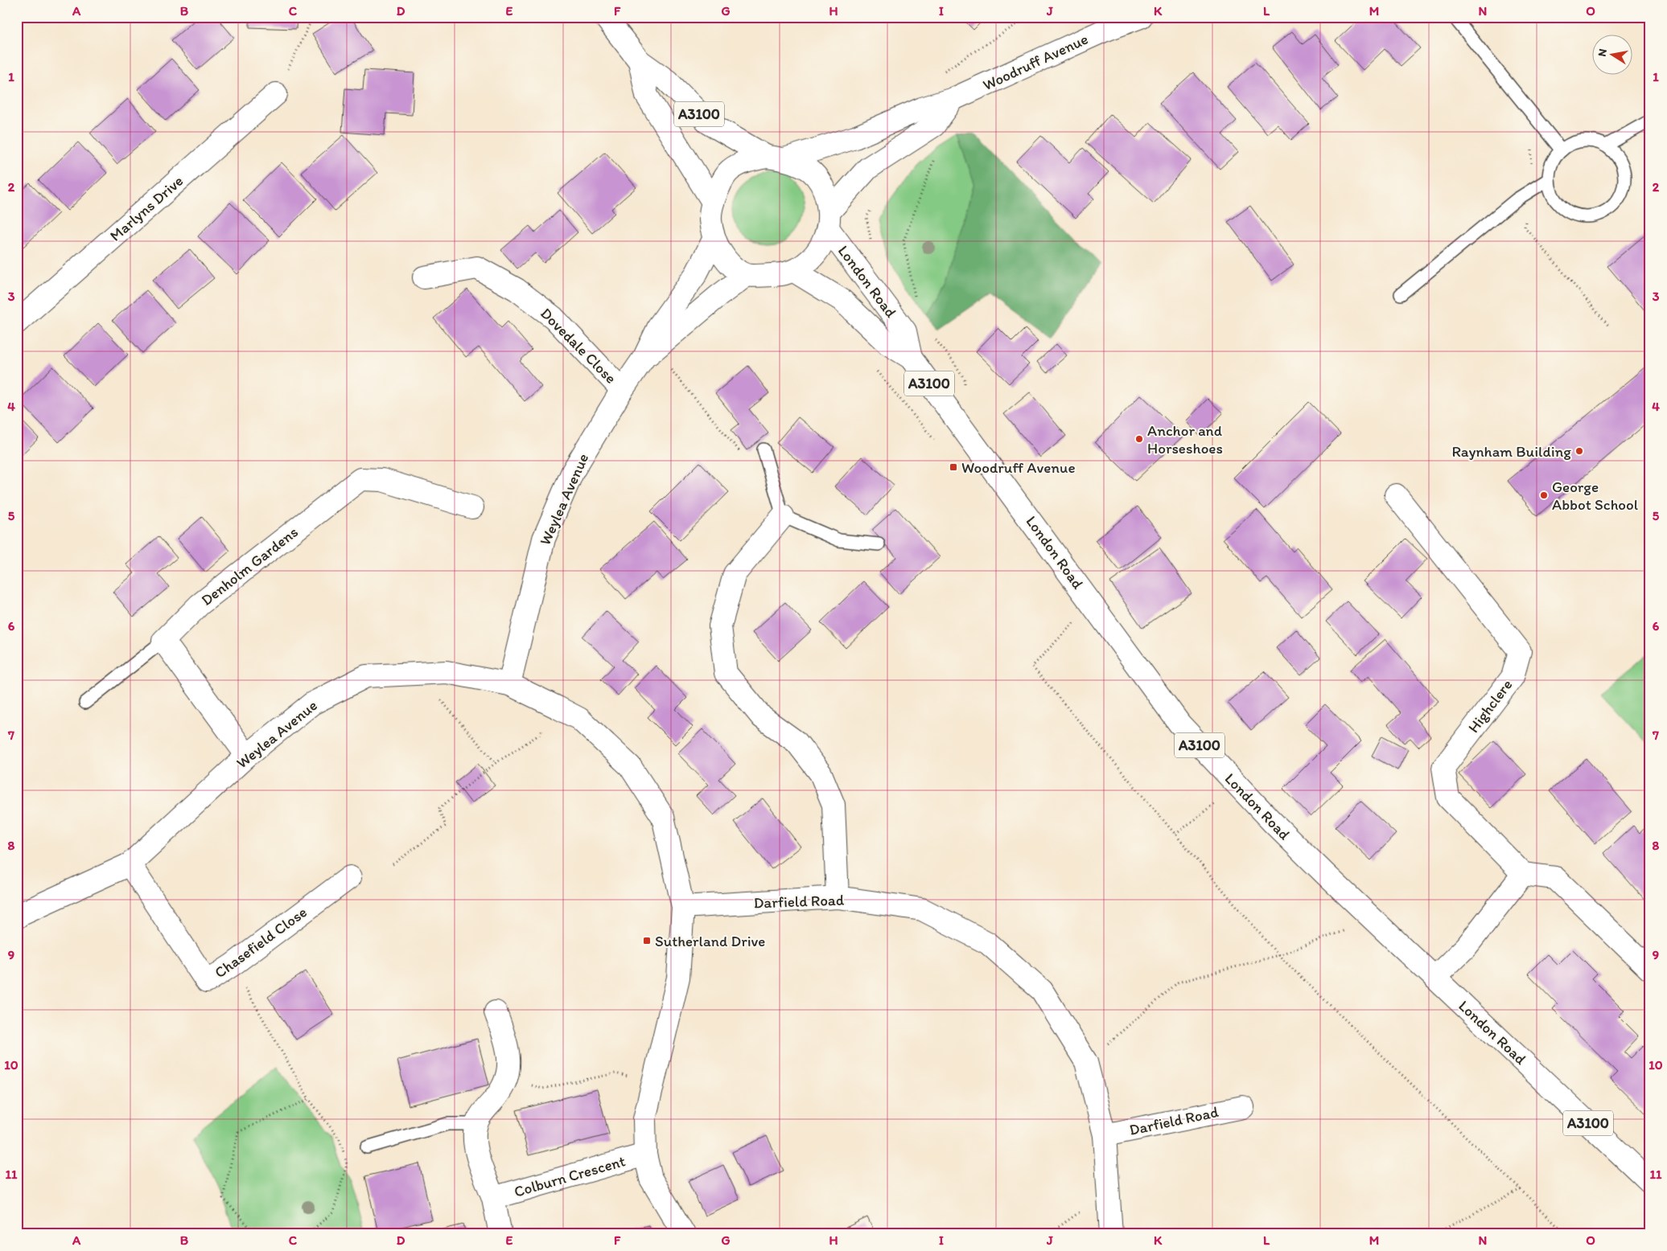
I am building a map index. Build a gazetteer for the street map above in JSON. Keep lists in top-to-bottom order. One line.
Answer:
{"streets":{"street":["Woodruff Avenue","A3100","Marlyns Drive","London Road","Dovedale Close","Weylea Avenue","Denholm Gardens","Highclere","Darfield Road","Chasefield Close","Colburn Crescent"]},"crossings":[["Woodruff Avenue","A3100"],["Woodruff Avenue","London Road"],["Woodruff Avenue","Weylea Avenue"],["A3100","London Road"],["A3100","Weylea Avenue"],["London Road","Weylea Avenue"],["Dovedale Close","Weylea Avenue"],["Weylea Avenue","Chasefield Close"]],"places":{"other":["Anchor and Horseshoes","Raynham Building","George Abbot School"],"transit":["Woodruff Avenue","Sutherland Drive"]},"north":"left","grid":{"columns":["A","B","C","D","E","F","G","H","I","J","K","L","M","N","O"],"rows":["1","2","3","4","5","6","7","8","9","10","11"]}}
